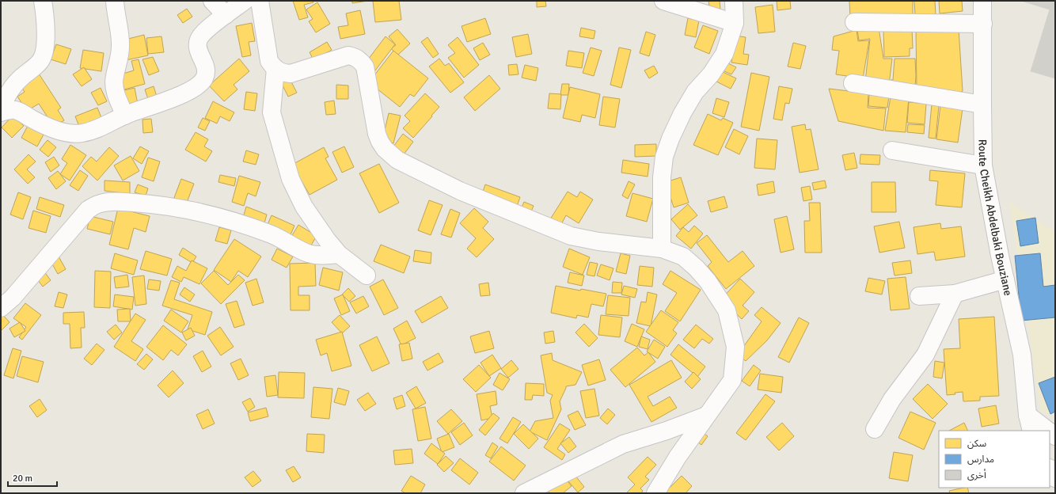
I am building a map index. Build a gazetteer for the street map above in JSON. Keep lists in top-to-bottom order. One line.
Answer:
{"streets":{"street":["Route Cheikh Abdelbaki Bouziane"]},"legend":["سكن","مدارس","أخرى"],"scale_bar":"20 m"}
